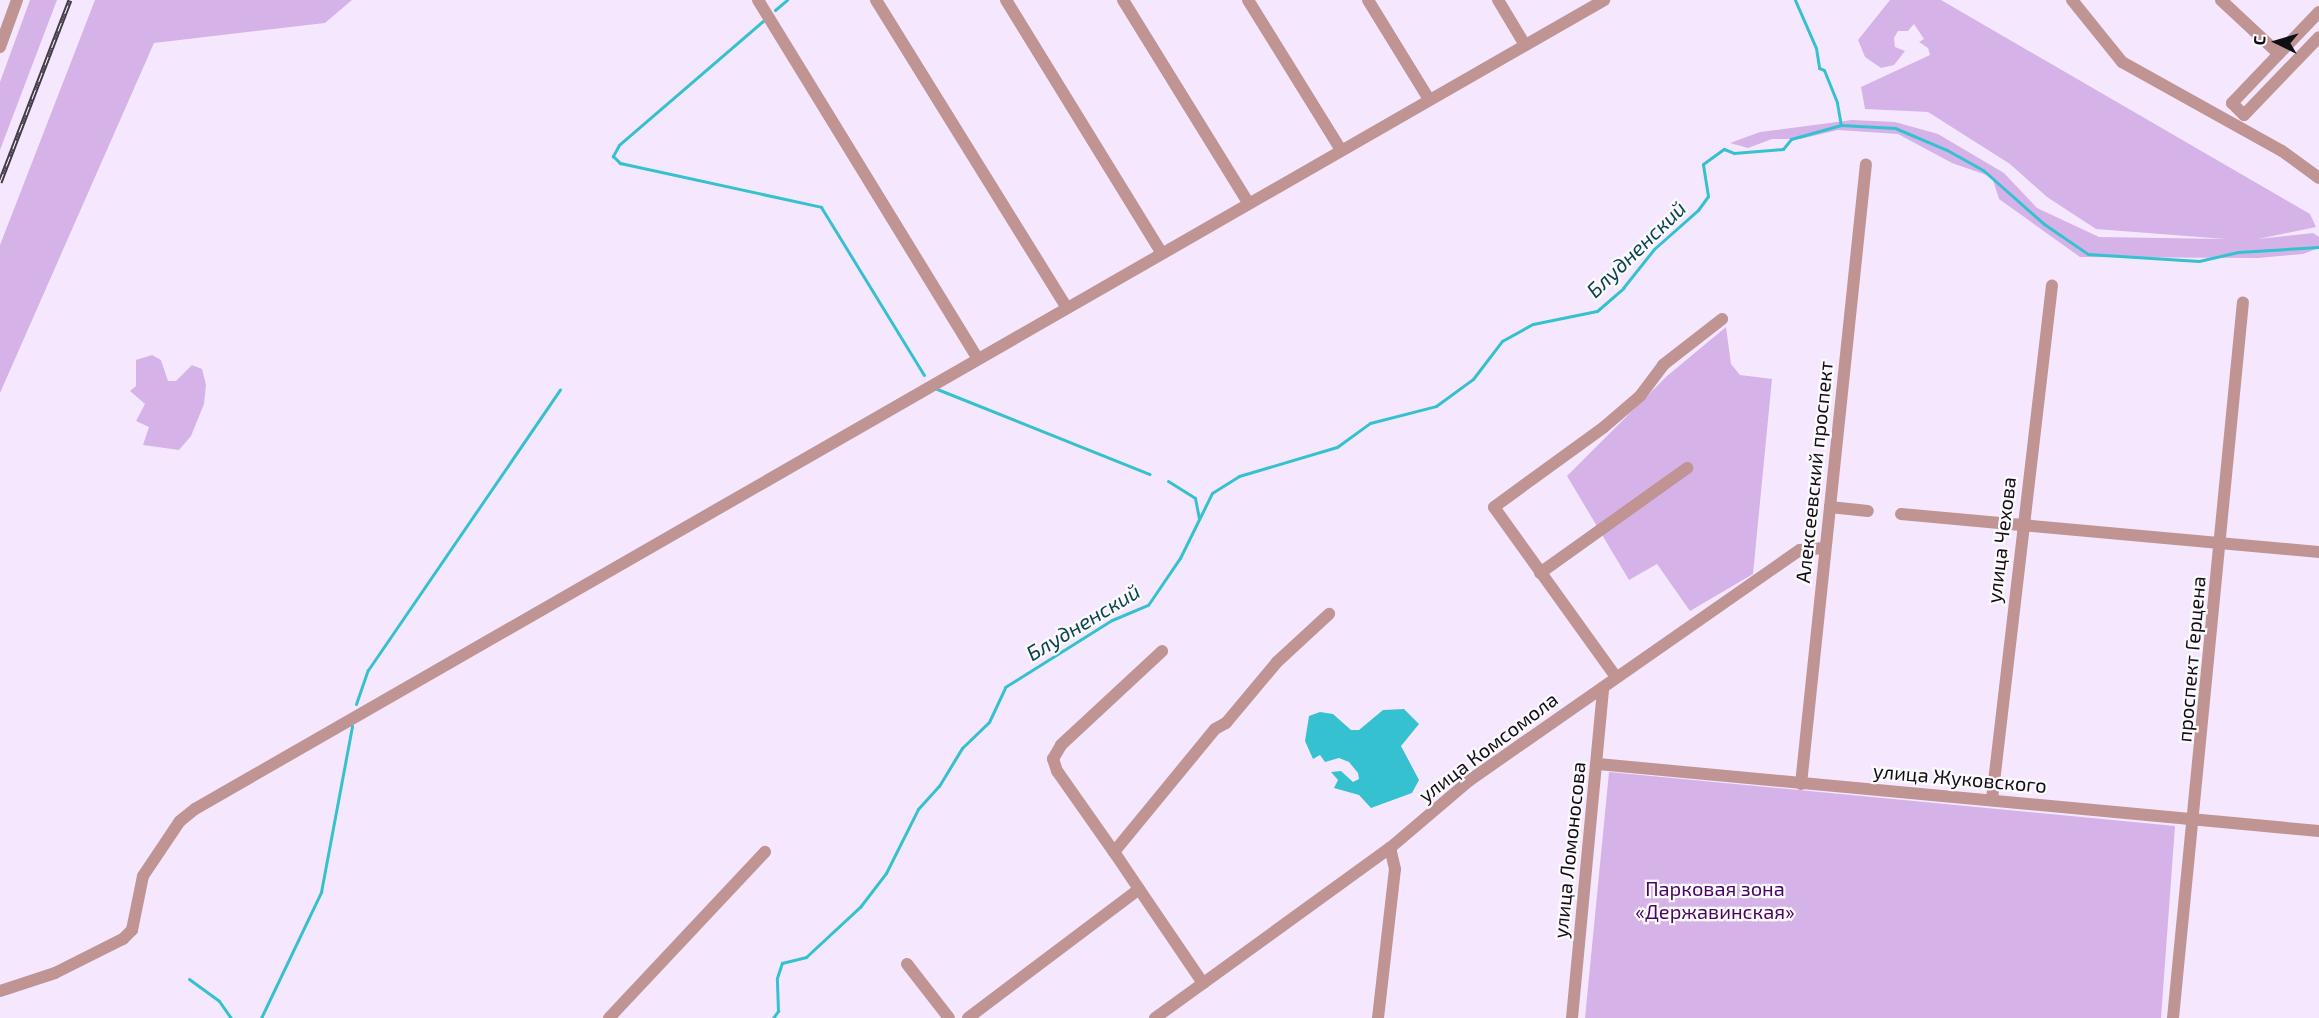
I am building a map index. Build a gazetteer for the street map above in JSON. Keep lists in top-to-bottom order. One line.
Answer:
{"streets":{"street":["Алексеевский проспект","улица Чехова","проспект Герцена","улица Комсомола","улица Жуковского","улица Ломоносова"]},"crossings":[["Алексеевский проспект","улица Комсомола"],["Алексеевский проспект","улица Жуковского"],["улица Чехова","улица Жуковского"],["проспект Герцена","улица Жуковского"],["улица Комсомола","улица Ломоносова"],["улица Жуковского","улица Ломоносова"]],"water":["Блудненский"],"parks":["Парковая зона «Державинская»"],"north":"left"}
